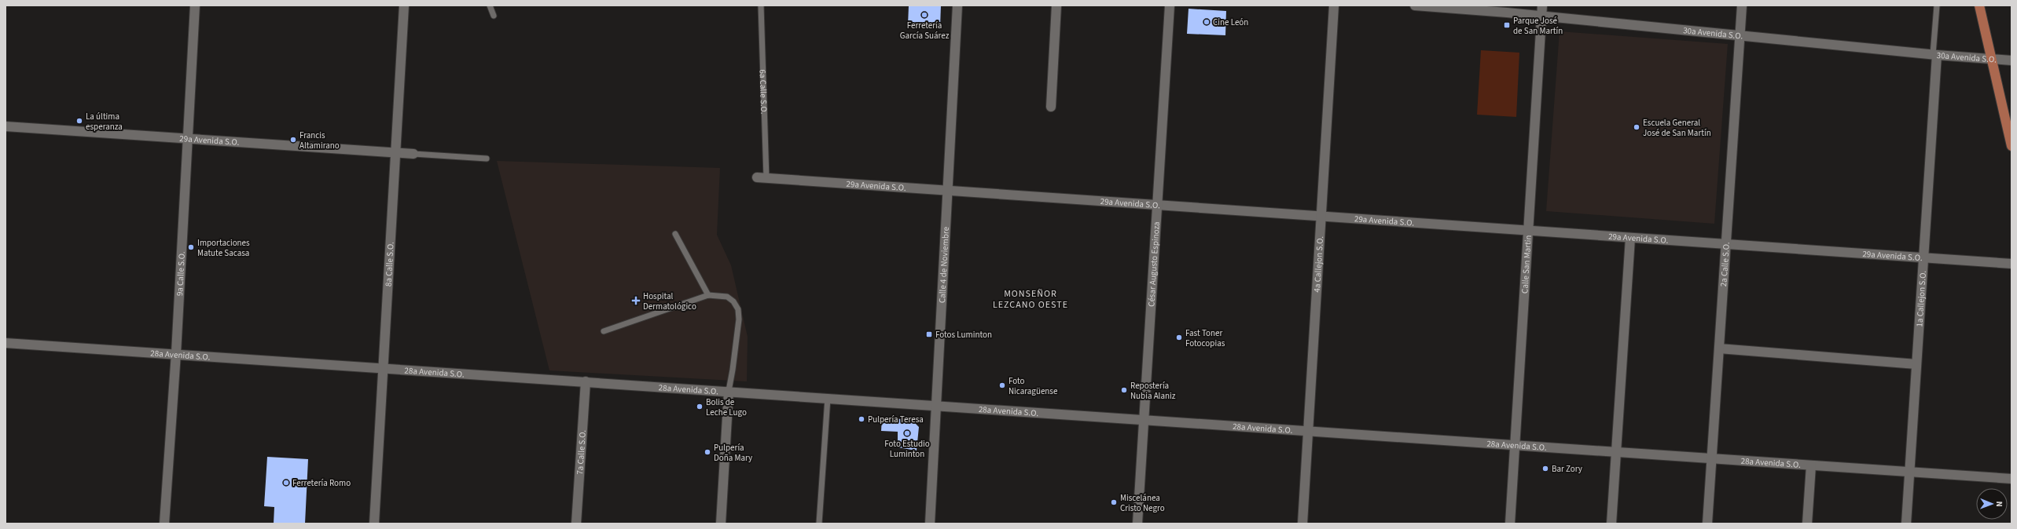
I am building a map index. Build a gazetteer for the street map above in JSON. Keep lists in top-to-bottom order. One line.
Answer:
{"streets":{"street":["30a Avenida S.O.","29a Avenida S.O.","8a Calle S.O.","Calle 4 de Noviembre","César Augusto Espinoza","4a Callejon S.O.","Calle San Martin","2a Calle S.O.","9a Calle S.O.","1a Callejon S.O.","28a Avenida S.O.","7a Calle S.O."],"lane":["6a Calle S.O."]},"crossings":[["30a Avenida S.O.","Calle San Martin"],["30a Avenida S.O.","2a Calle S.O."],["30a Avenida S.O.","1a Callejon S.O."],["6a Calle S.O.","29a Avenida S.O."],["29a Avenida S.O.","8a Calle S.O."],["29a Avenida S.O.","Calle 4 de Noviembre"],["29a Avenida S.O.","César Augusto Espinoza"],["29a Avenida S.O.","4a Callejon S.O."],["29a Avenida S.O.","Calle San Martin"],["29a Avenida S.O.","2a Calle S.O."],["29a Avenida S.O.","9a Calle S.O."],["29a Avenida S.O.","1a Callejon S.O."],["8a Calle S.O.","28a Avenida S.O."],["Calle 4 de Noviembre","28a Avenida S.O."],["César Augusto Espinoza","28a Avenida S.O."],["4a Callejon S.O.","28a Avenida S.O."],["Calle San Martin","28a Avenida S.O."],["2a Calle S.O.","28a Avenida S.O."],["9a Calle S.O.","28a Avenida S.O."],["1a Callejon S.O.","28a Avenida S.O."],["28a Avenida S.O.","7a Calle S.O."]],"districts":["MONSEÑOR LEZCANO OESTE"],"places":{"other":["Ferretería García Suárez","Cine León","La última esperanza","Escuela General José de San Martín","Francis Altamirano","Importaciones Matute Sacasa","Fast Toner Fotocopias","Foto Nicaragüense","Repostería Nubia Alaniz","Bolis de Leche Lugo","Pulpería Teresa","Foto Estudio Luminton","Pulpería Doña Mary","Bar Zory","Ferretería Romo","Miscelánea Cristo Negro"],"transit":["Parque José de San Martín","Fotos Luminton"],"health":["Hospital Dermatológico"]},"north":"right"}
